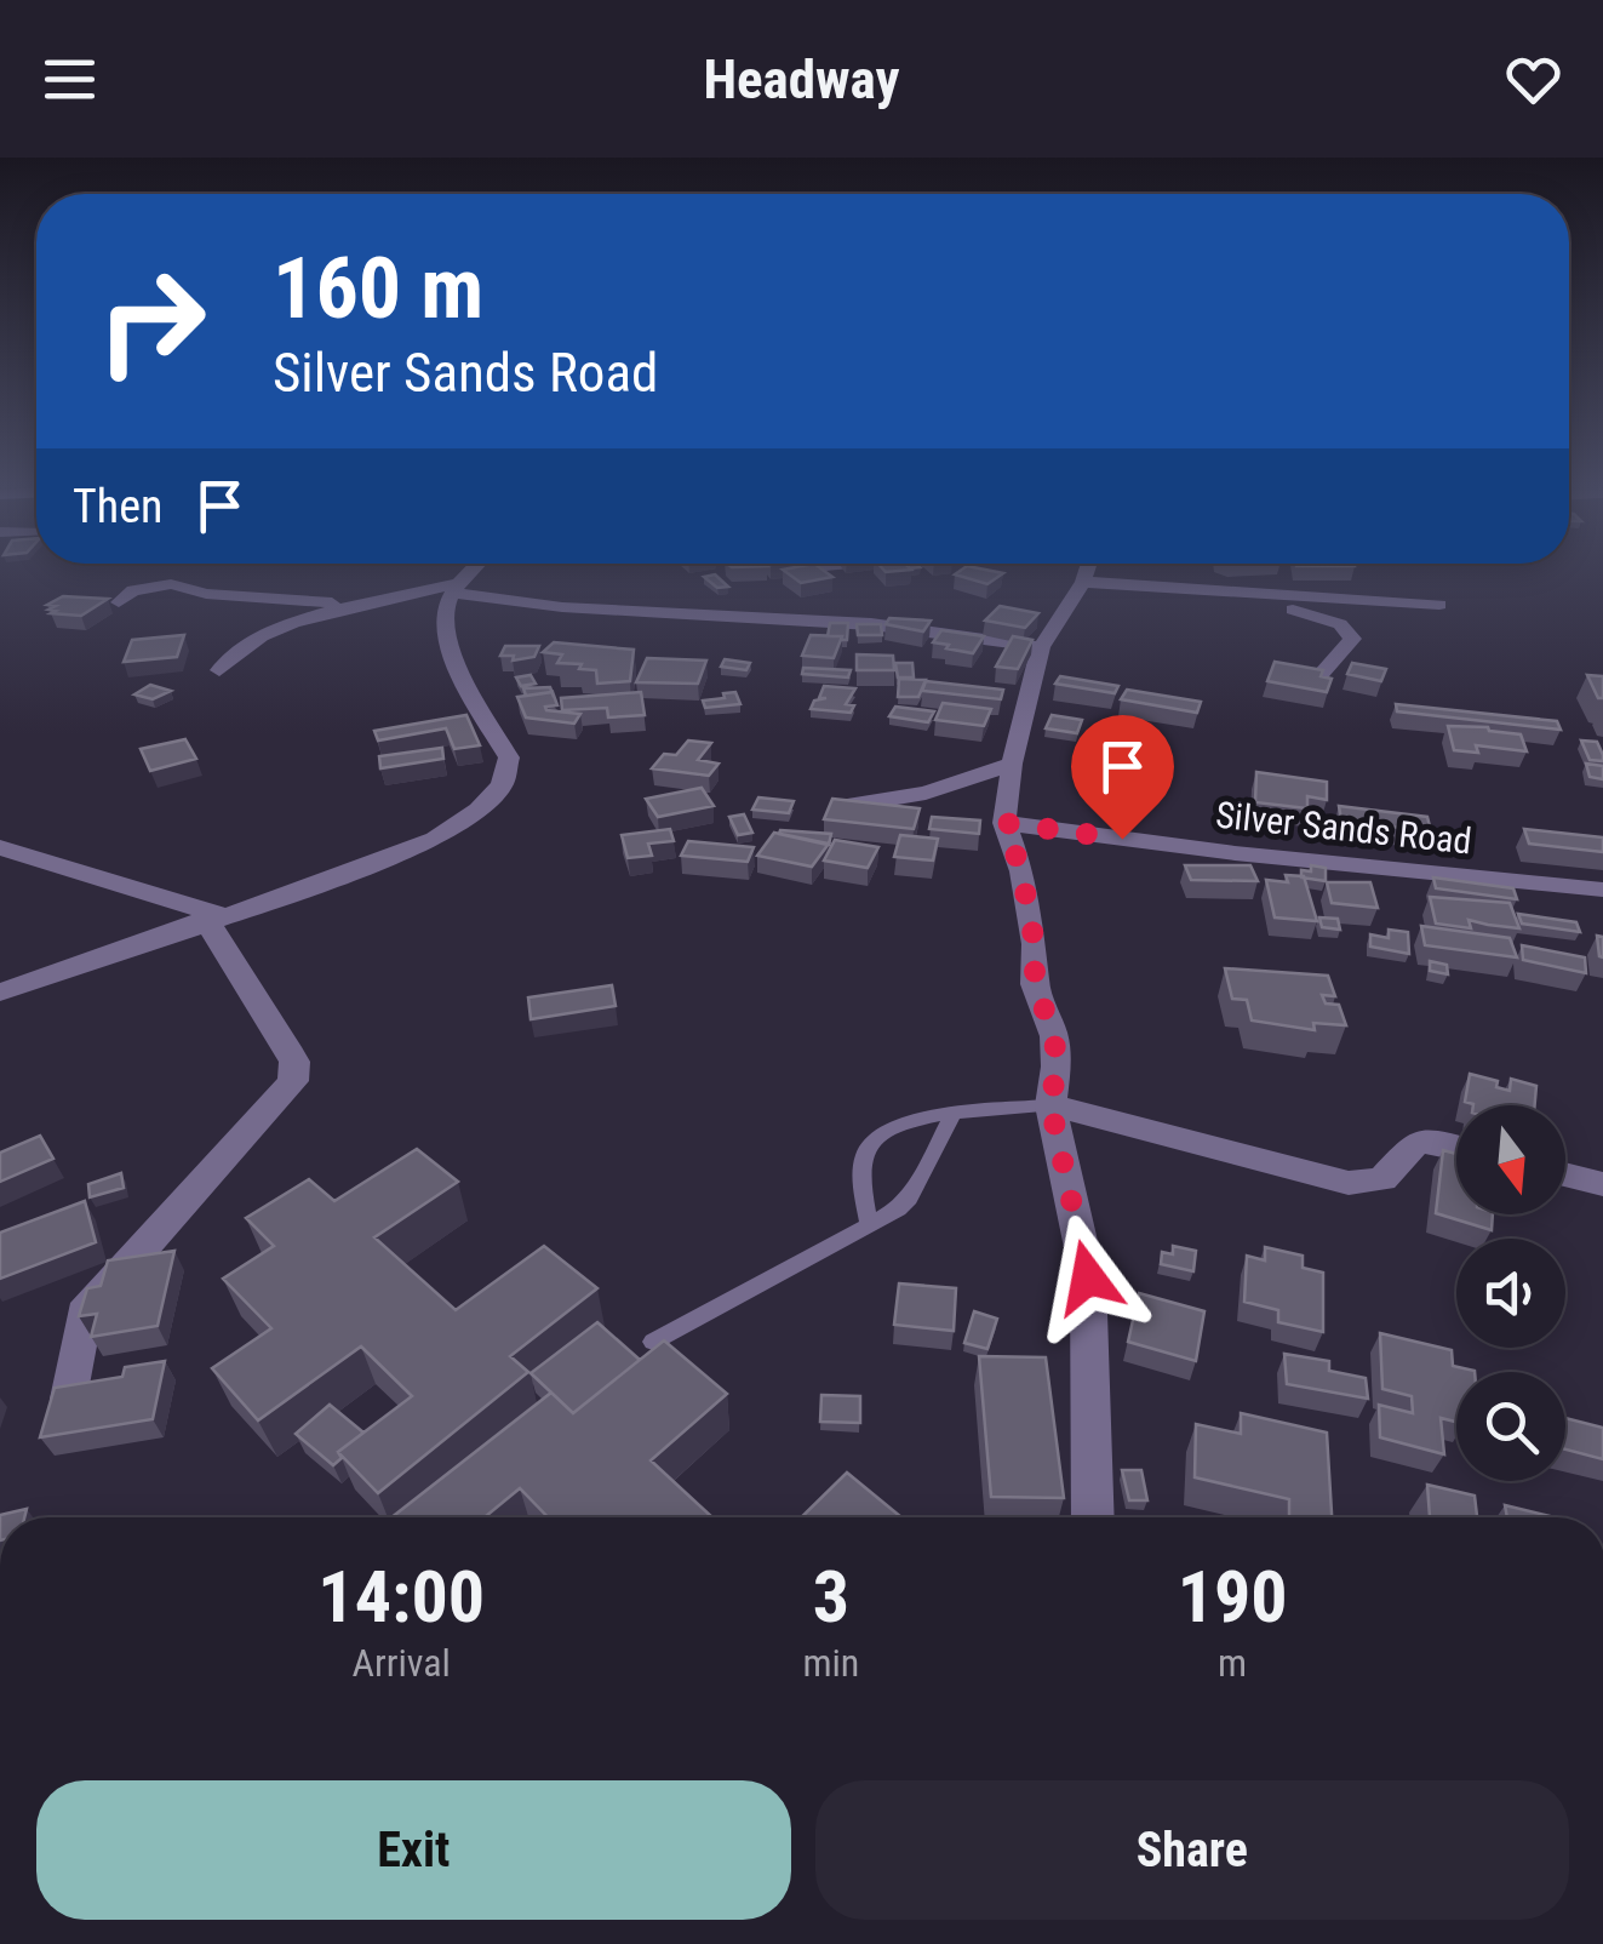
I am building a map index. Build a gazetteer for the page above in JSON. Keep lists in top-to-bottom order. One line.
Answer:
{"streets":{"street":["Silver Sands Road"]},"north":"bottom","page":{"header":"Headway","turn":["160 m","Silver Sands Road"],"then":"Then","eta":["14:00","Arrival","3","min","190","m"],"buttons":["Exit","Share"]}}
